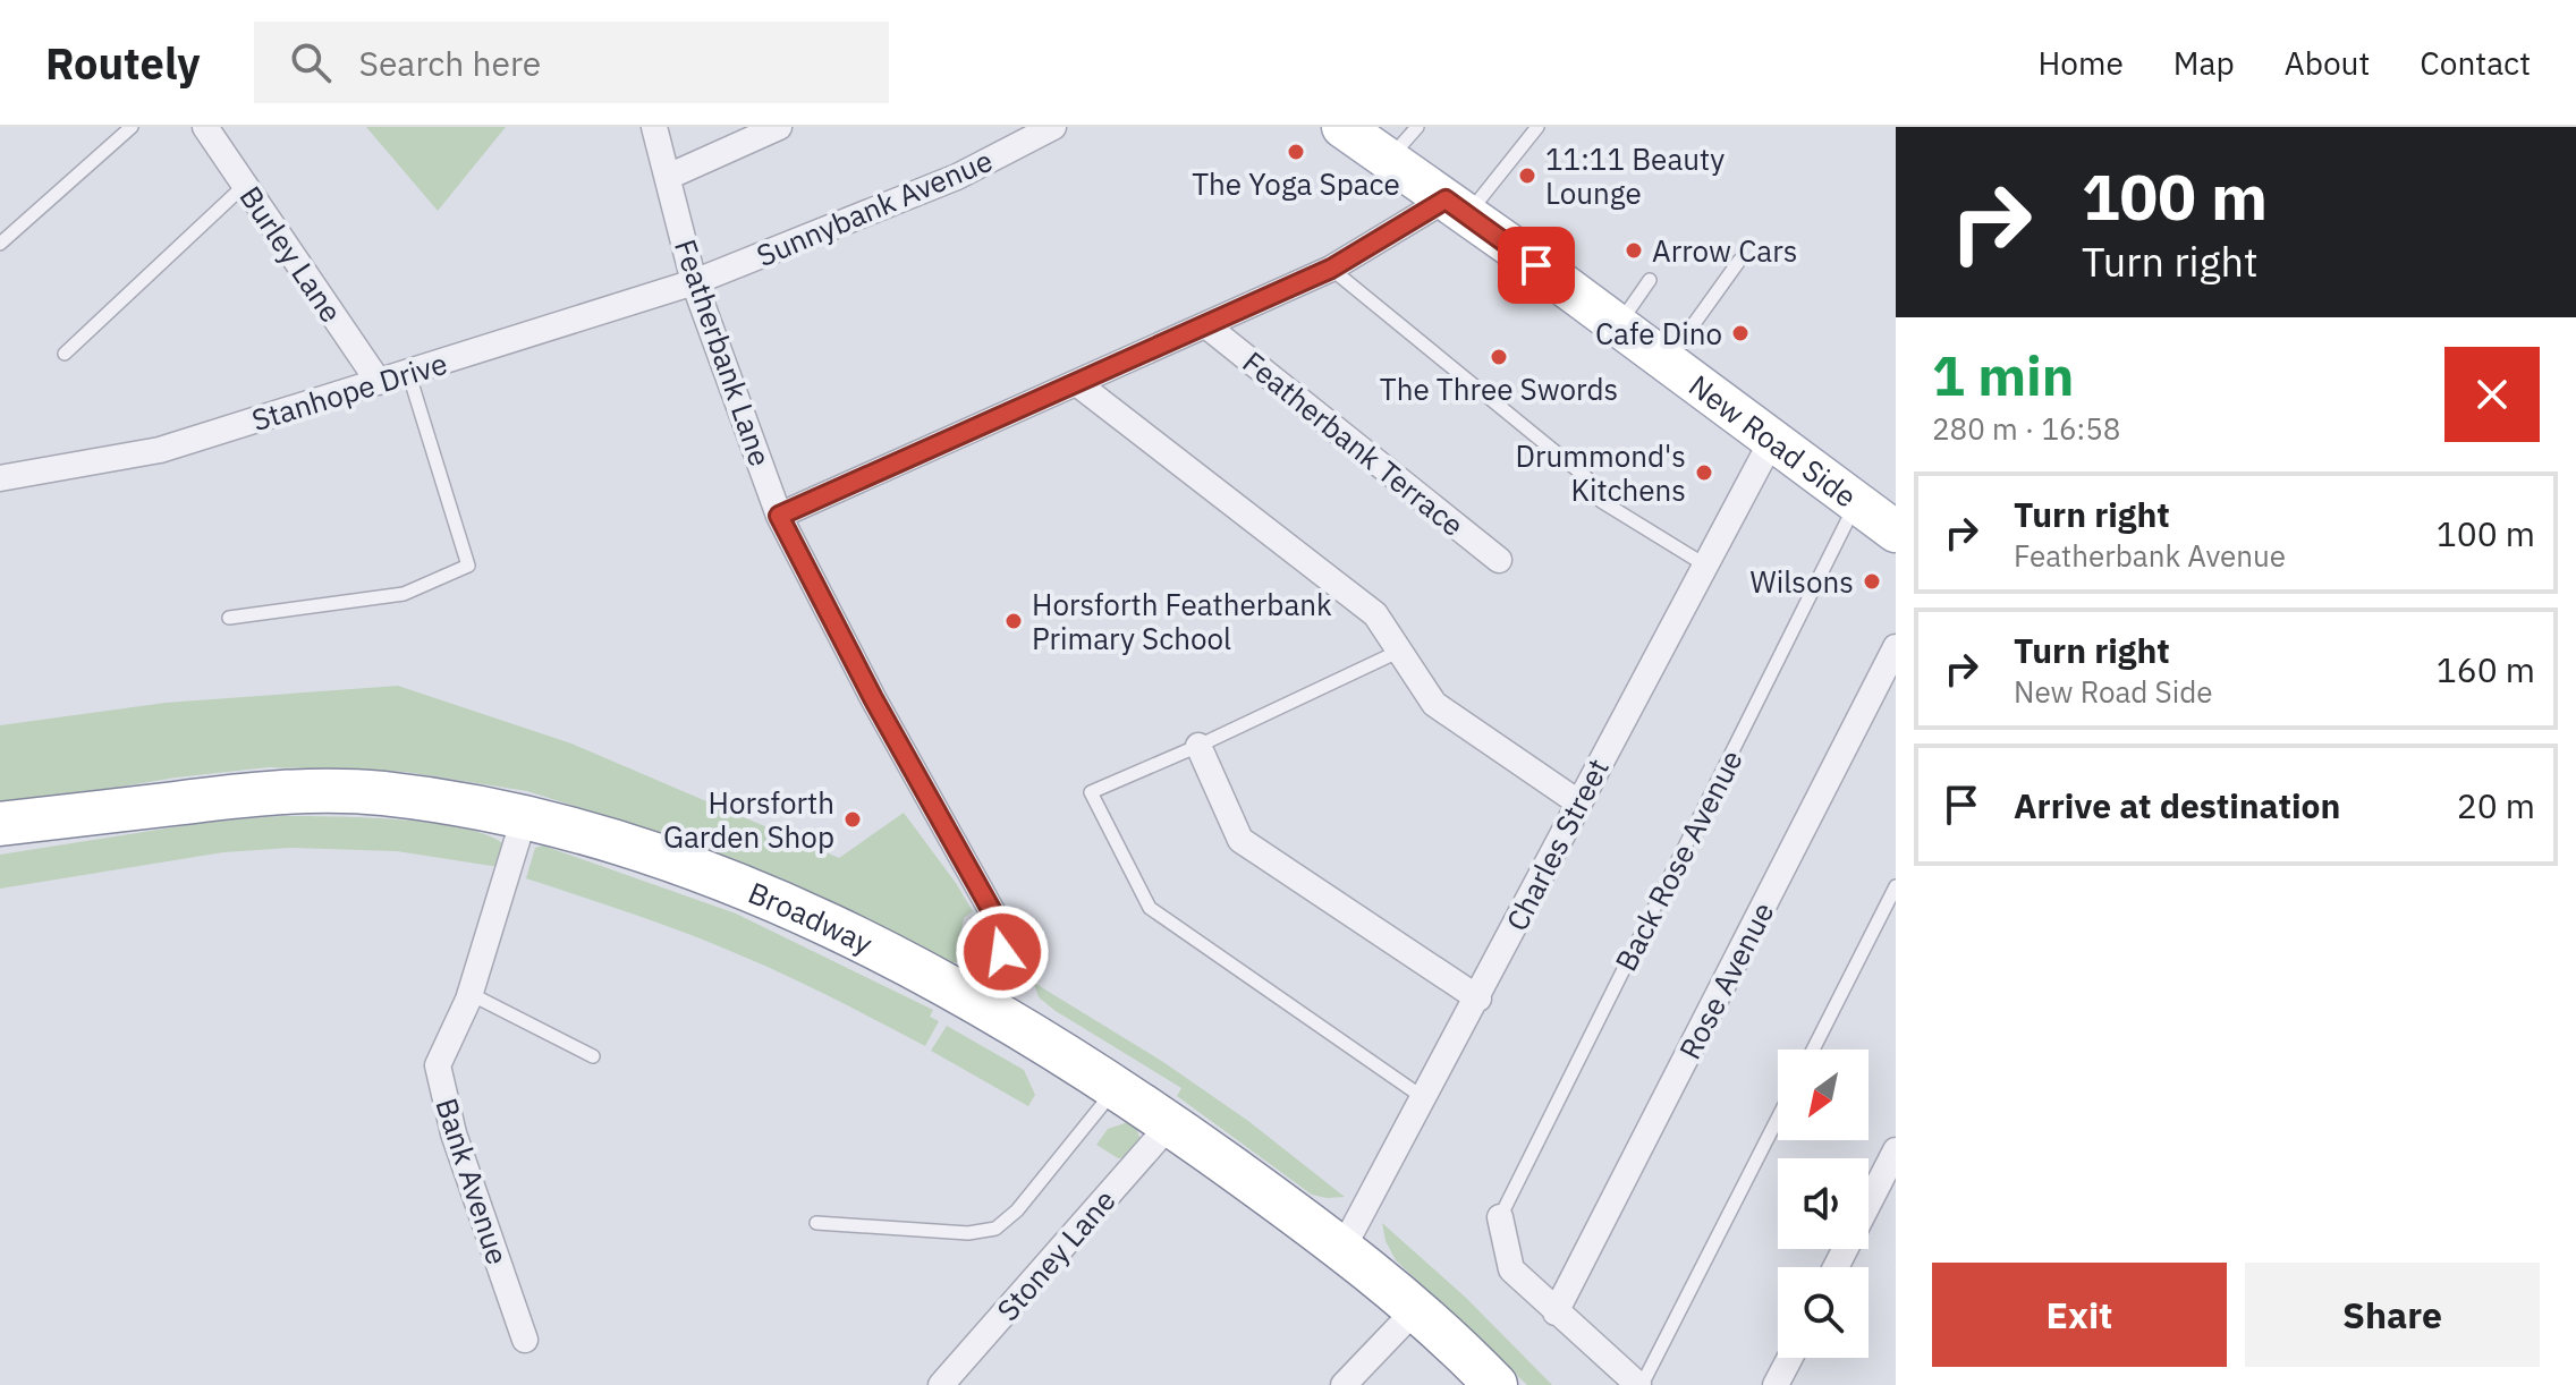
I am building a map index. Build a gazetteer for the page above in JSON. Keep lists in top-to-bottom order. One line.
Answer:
{"streets":{"highway":["Broadway"],"main road":["New Road Side"],"street":["Sunnybank Avenue","Burley Lane","Featherbank Lane","Stanhope Drive","Featherbank Terrace","Charles Street","Rose Avenue","Bank Avenue","Stoney Lane"],"lane":["Back Rose Avenue"]},"crossings":[["Sunnybank Avenue","Featherbank Lane"],["Sunnybank Avenue","Stanhope Drive"],["Burley Lane","Stanhope Drive"],["Featherbank Lane","Stanhope Drive"],["Featherbank Lane","Broadway"],["New Road Side","Charles Street"],["New Road Side","Back Rose Avenue"],["Charles Street","Broadway"],["Broadway","Bank Avenue"],["Broadway","Stoney Lane"]],"places":["The Yoga Space","11:11 Beauty Lounge","Arrow Cars","Cafe Dino","The Three Swords","Drummond's Kitchens","Wilsons","Horsforth Featherbank Primary School","Horsforth Garden Shop"],"north":"bottom left","page":{"header":"Routely","search":"Search here","nav":["Home","Map","About","Contact"],"turn":["100 m","Turn right"],"heading":["1 min","280 m · 16:58"],"list":[{"name":"Turn right","note":"Featherbank Avenue","value":"100 m"},{"name":"Turn right","note":"New Road Side","value":"160 m"},{"name":"Arrive at destination","value":"20 m"}],"buttons":["Exit","Share"]}}
